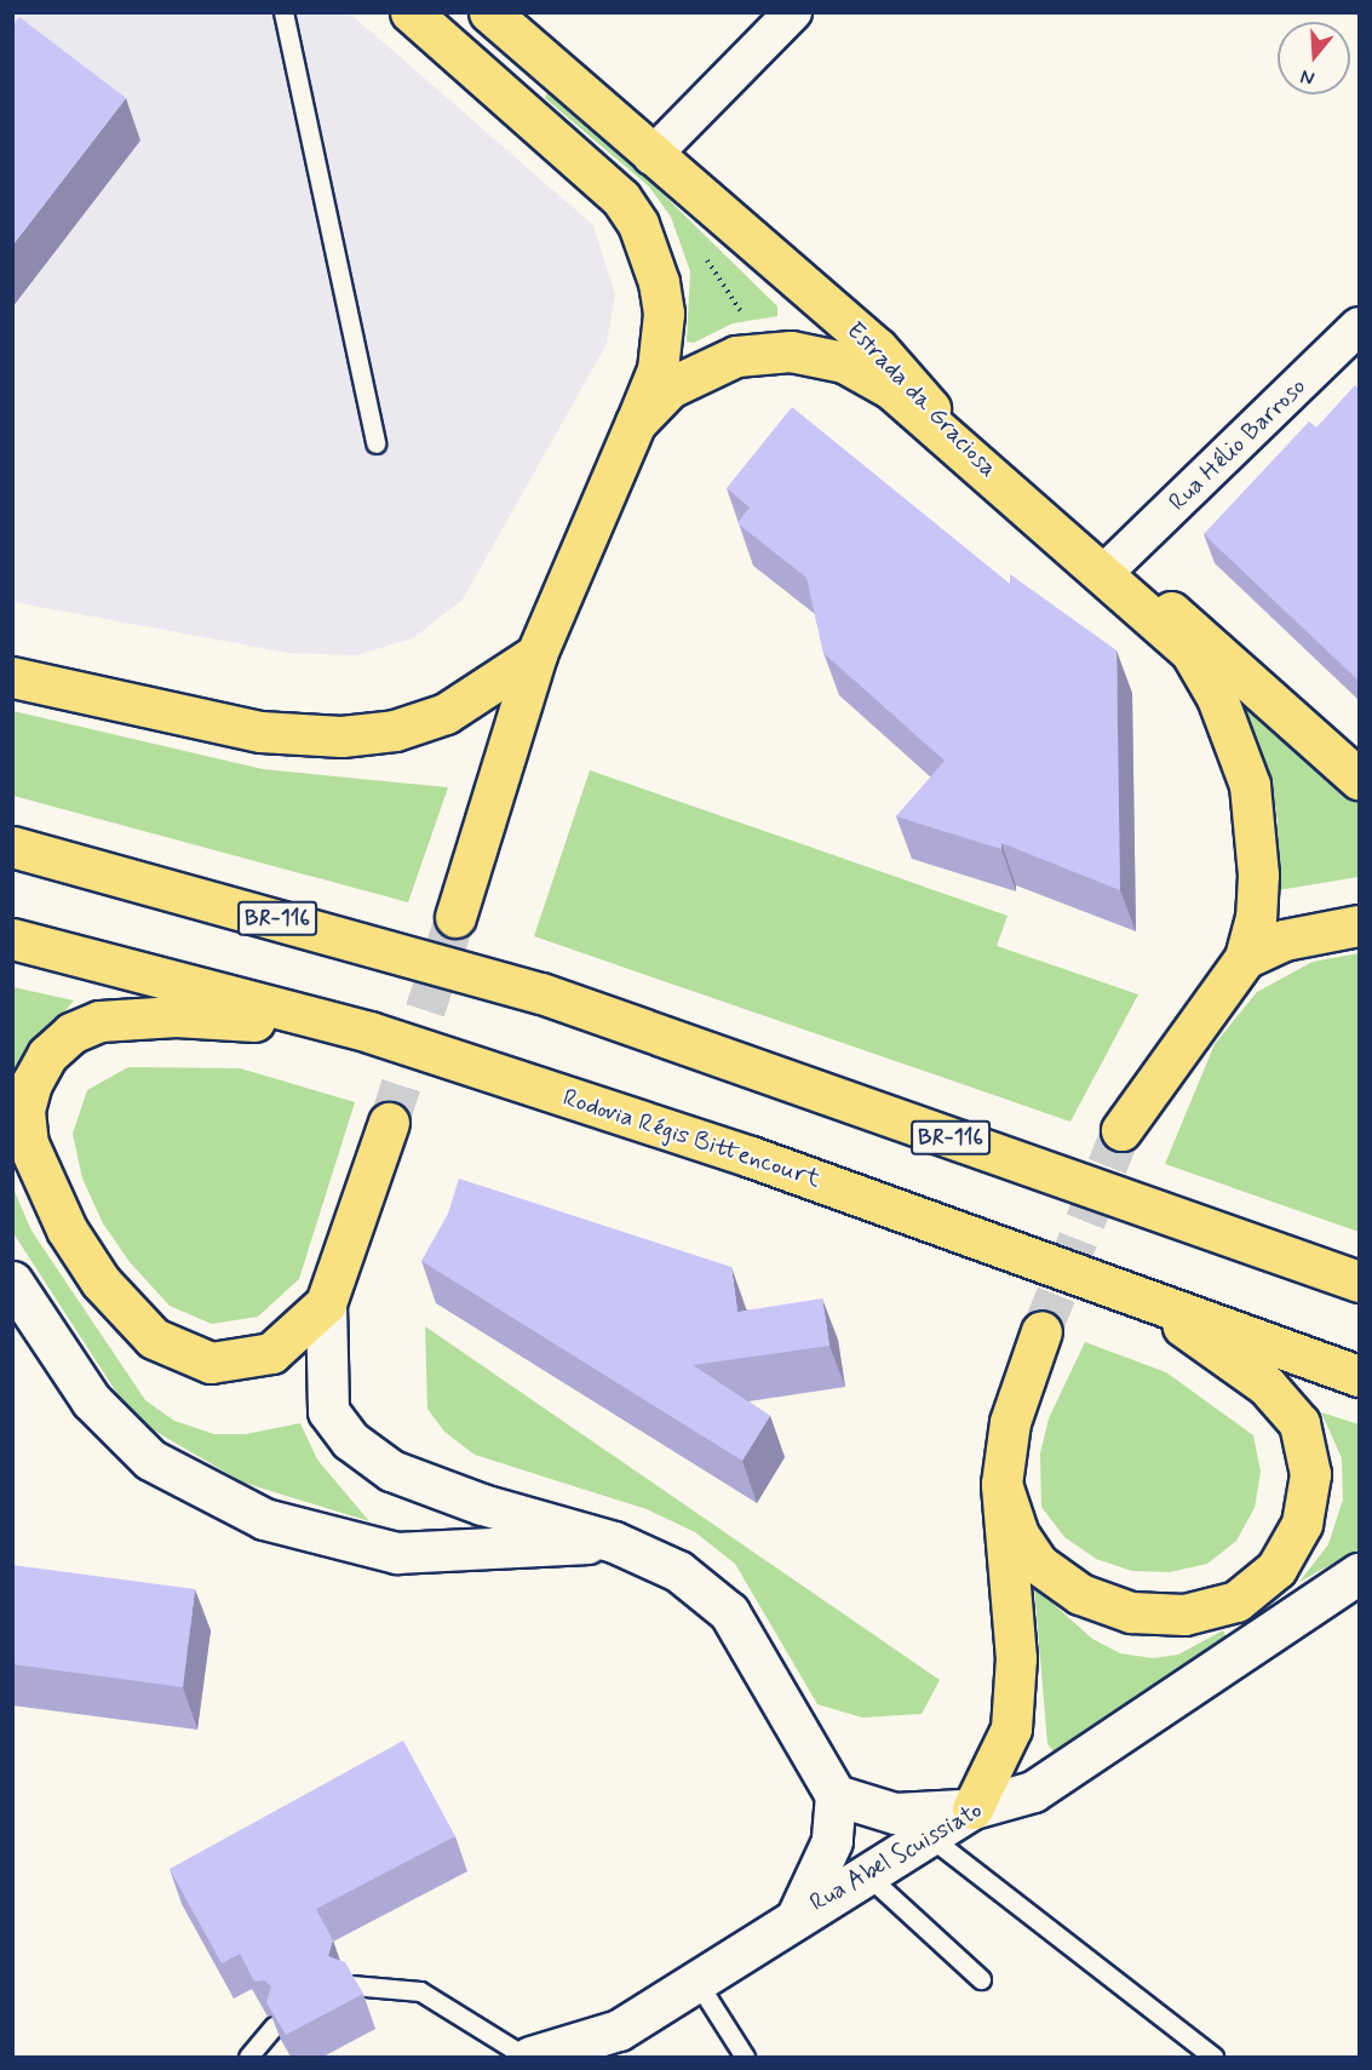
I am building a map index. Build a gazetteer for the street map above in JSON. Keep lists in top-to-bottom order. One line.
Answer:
{"streets":{"main road":["Estrada da Graciosa","BR-116","Rodovia Régis Bittencourt","Rua Abel Scuissiato"],"street":["Rua Hélio Barroso"]},"crossings":[["Estrada da Graciosa","Rua Hélio Barroso"]],"north":"bottom"}
